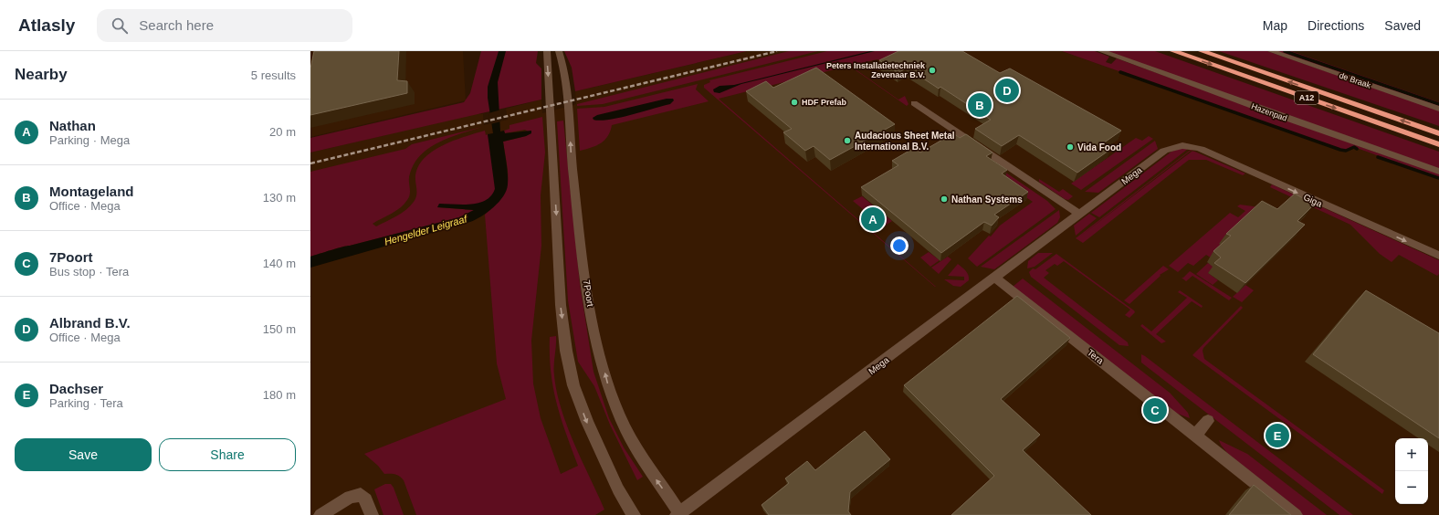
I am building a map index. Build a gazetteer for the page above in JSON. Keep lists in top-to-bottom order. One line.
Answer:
{"streets":{"highway":["A12"],"street":["de Braak","Hazenpad","Mega","Giga","7Poort","Tera"]},"crossings":[["Mega","Giga"],["Mega","7Poort"],["Mega","Tera"]],"one_way":["Giga"],"water":["Hengelder Leigraaf"],"places":["Peters Installatietechniek Zevenaar B.V.","HDF Prefab","Audacious Sheet Metal International B.V.","Vida Food","Nathan Systems"],"page":{"header":"Atlasly","search":"Search here","nav":["Map","Directions","Saved"],"heading":["Nearby","5 results"],"pins":["D","B","A","C","E"],"list":[{"mark":"A","name":"Nathan","note":"Parking · Mega","value":"20 m"},{"mark":"B","name":"Montageland","note":"Office · Mega","value":"130 m"},{"mark":"C","name":"7Poort","note":"Bus stop · Tera","value":"140 m"},{"mark":"D","name":"Albrand B.V.","note":"Office · Mega","value":"150 m"},{"mark":"E","name":"Dachser","note":"Parking · Tera","value":"180 m"}],"buttons":["Save","Share"],"map_buttons":["+","−"]}}
